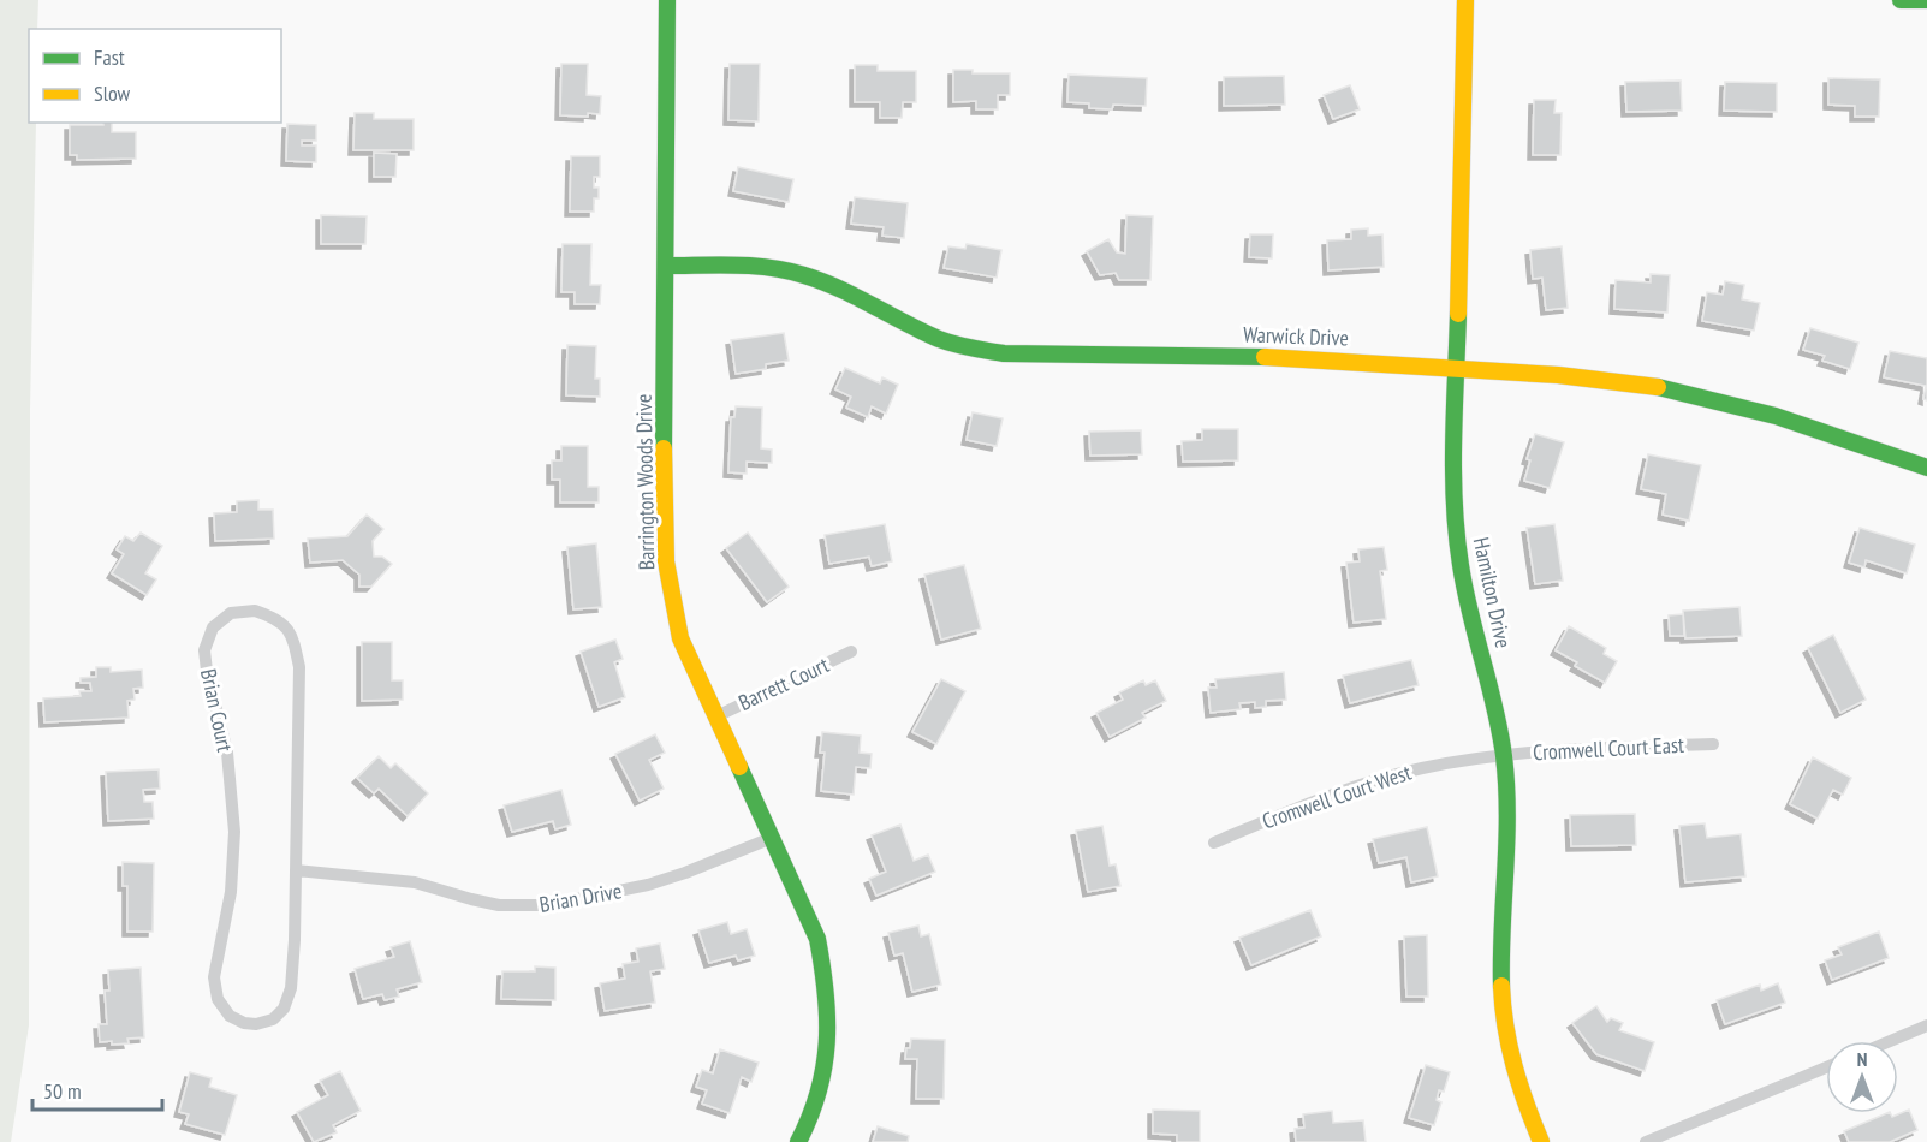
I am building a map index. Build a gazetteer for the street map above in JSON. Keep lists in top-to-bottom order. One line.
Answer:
{"streets":{"street":["Warwick Drive","Barrington Woods Drive","Hamilton Drive","Barrett Court","Brian Court","Cromwell Court East","Cromwell Court West","Brian Drive"]},"crossings":[["Warwick Drive","Barrington Woods Drive"],["Warwick Drive","Hamilton Drive"],["Barrington Woods Drive","Barrett Court"],["Barrington Woods Drive","Brian Drive"],["Hamilton Drive","Cromwell Court East"],["Hamilton Drive","Cromwell Court West"],["Brian Court","Brian Drive"],["Cromwell Court East","Cromwell Court West"]],"legend":["Fast","Slow"],"scale_bar":"50 m","north":"top"}
